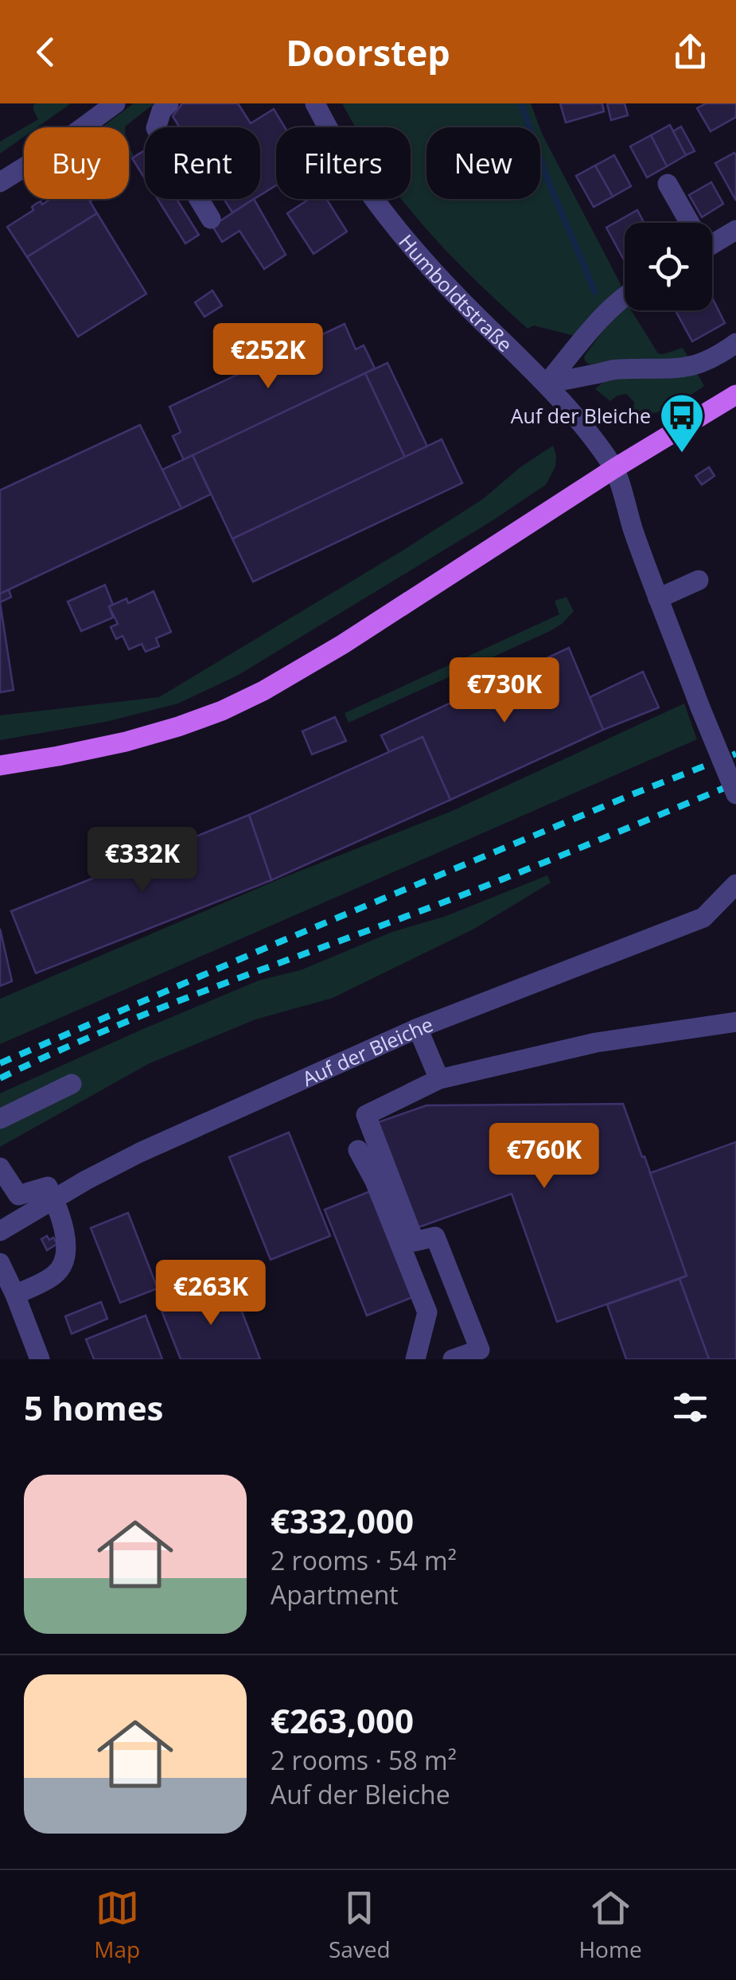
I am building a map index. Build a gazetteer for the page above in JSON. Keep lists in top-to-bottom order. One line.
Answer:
{"streets":{"street":["Humboldtstraße","Auf der Bleiche"]},"places":{"bus stop":["Auf der Bleiche"]},"page":{"header":"Doorstep","chip":["Buy","Rent","Filters","New"],"price":["€252K","€730K","€332K","€760K","€263K"],"heading":"5 homes","list":[{"name":"€332,000","note":"2 rooms · 54 m² · Apartment"},{"name":"€263,000","note":"2 rooms · 58 m² · Auf der Bleiche"}],"tabs":["Map","Saved","Home"]}}
